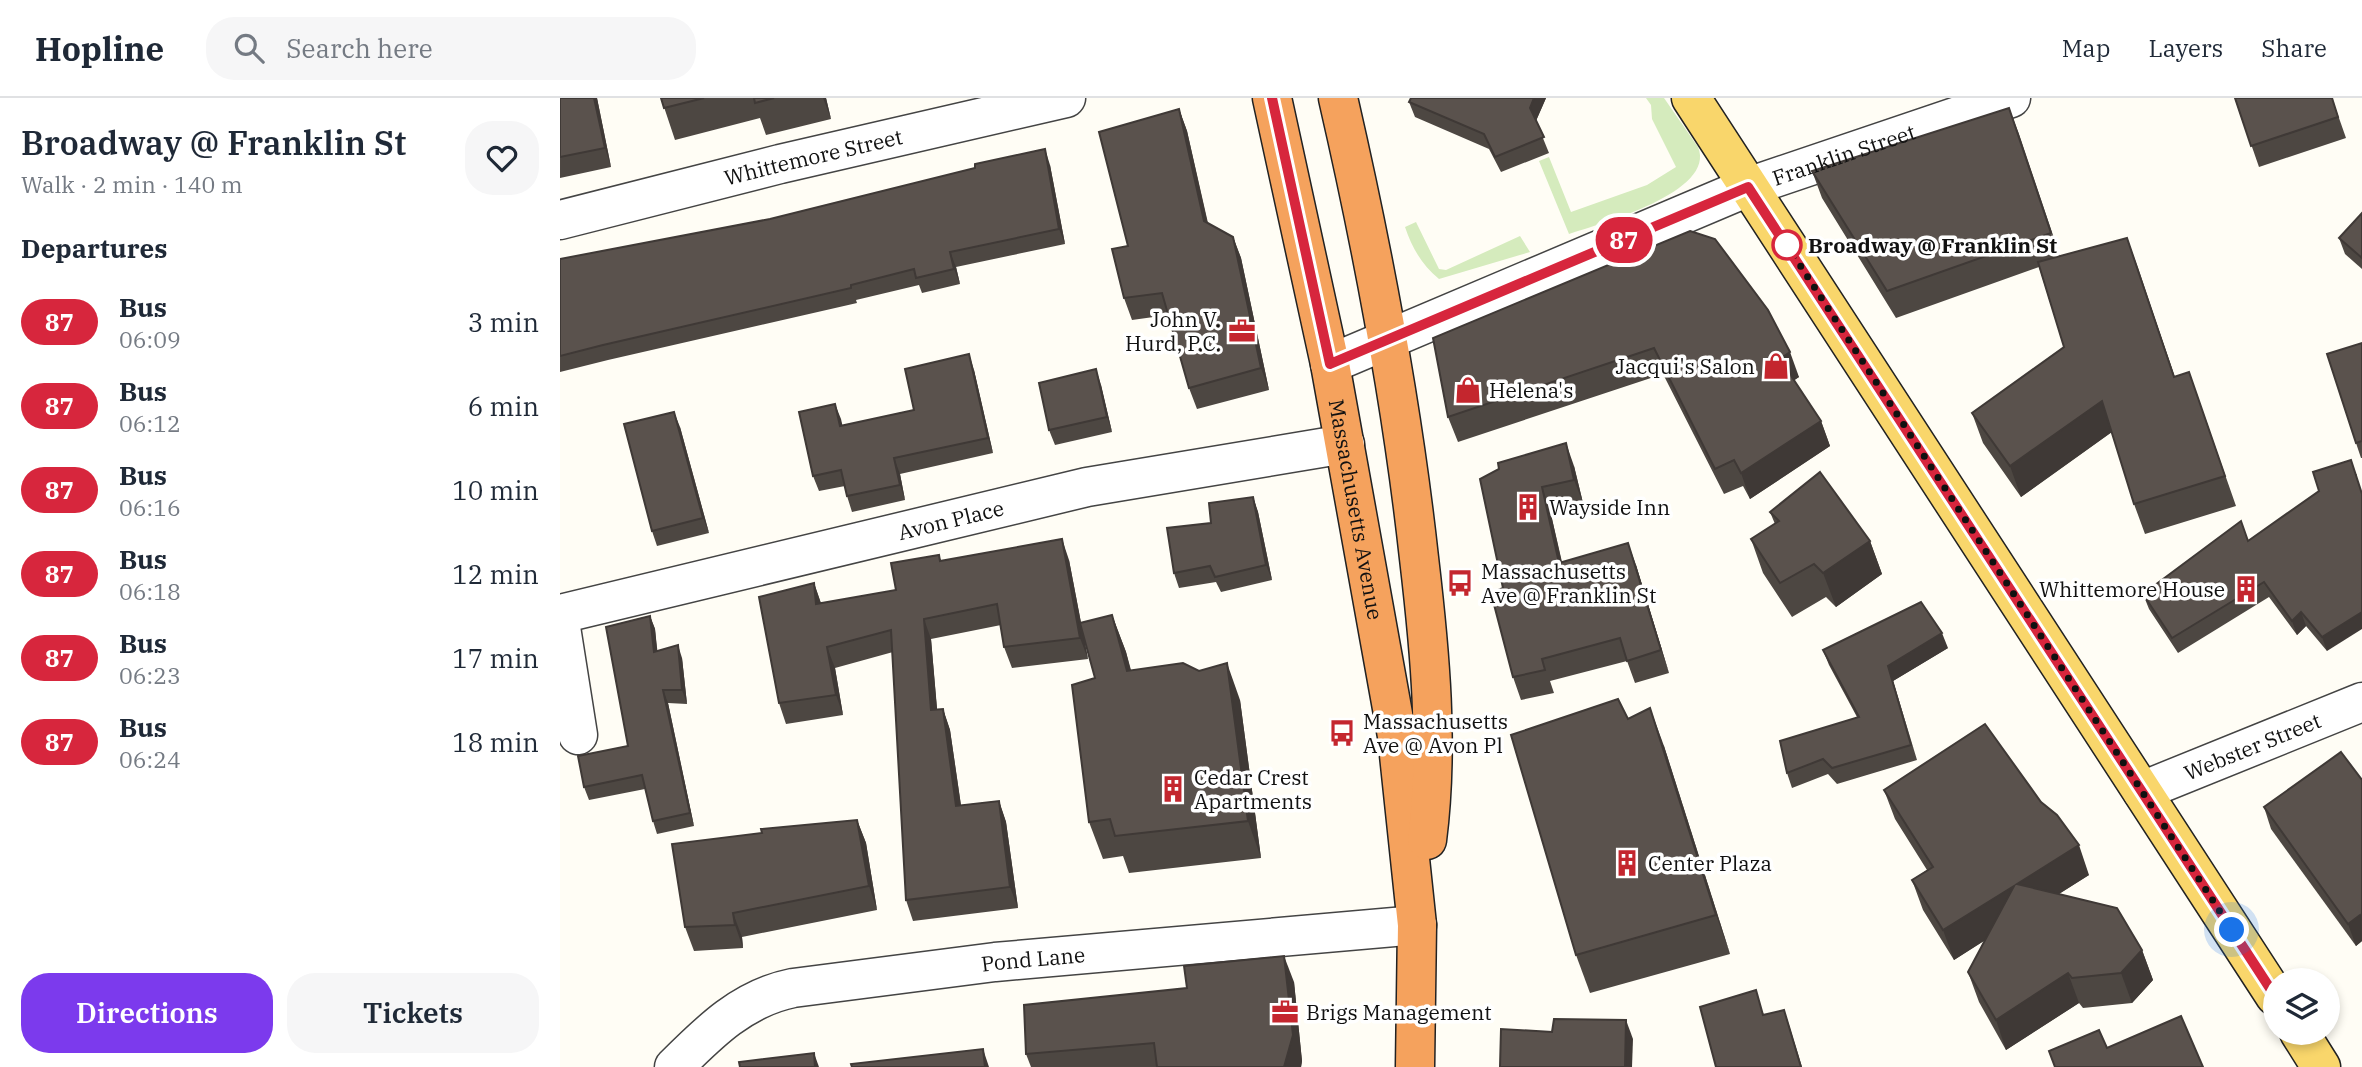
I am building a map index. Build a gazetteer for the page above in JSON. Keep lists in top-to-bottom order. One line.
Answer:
{"streets":{"highway":["Massachusetts Avenue"],"street":["Franklin Street","Whittemore Street","Avon Place","Webster Street","Pond Lane"]},"crossings":[["Franklin Street","Massachusetts Avenue"],["Massachusetts Avenue","Avon Place"],["Massachusetts Avenue","Pond Lane"]],"places":{"other":["Broadway @ Franklin St"],"office":["John V. Hurd, P.C.","Brigs Management"],"shop":["Jacqui's Salon","Helena's"],"building":["Wayside Inn","Whittemore House","Cedar Crest Apartments","Center Plaza"],"bus stop":["Massachusetts Ave @ Franklin St","Massachusetts Ave @ Avon Pl"]},"lines":["bus line 87"],"page":{"header":"Hopline","search":"Search here","nav":["Map","Layers","Share"],"heading":[["Broadway @ Franklin St","Walk · 2 min · 140 m"],"Departures"],"on_map":"87","list":[{"mark":"87","name":"Bus","note":"06:09","value":"3 min"},{"mark":"87","name":"Bus","note":"06:12","value":"6 min"},{"mark":"87","name":"Bus","note":"06:16","value":"10 min"},{"mark":"87","name":"Bus","note":"06:18","value":"12 min"},{"mark":"87","name":"Bus","note":"06:23","value":"17 min"},{"mark":"87","name":"Bus","note":"06:24","value":"18 min"}],"buttons":["Directions","Tickets"]}}
